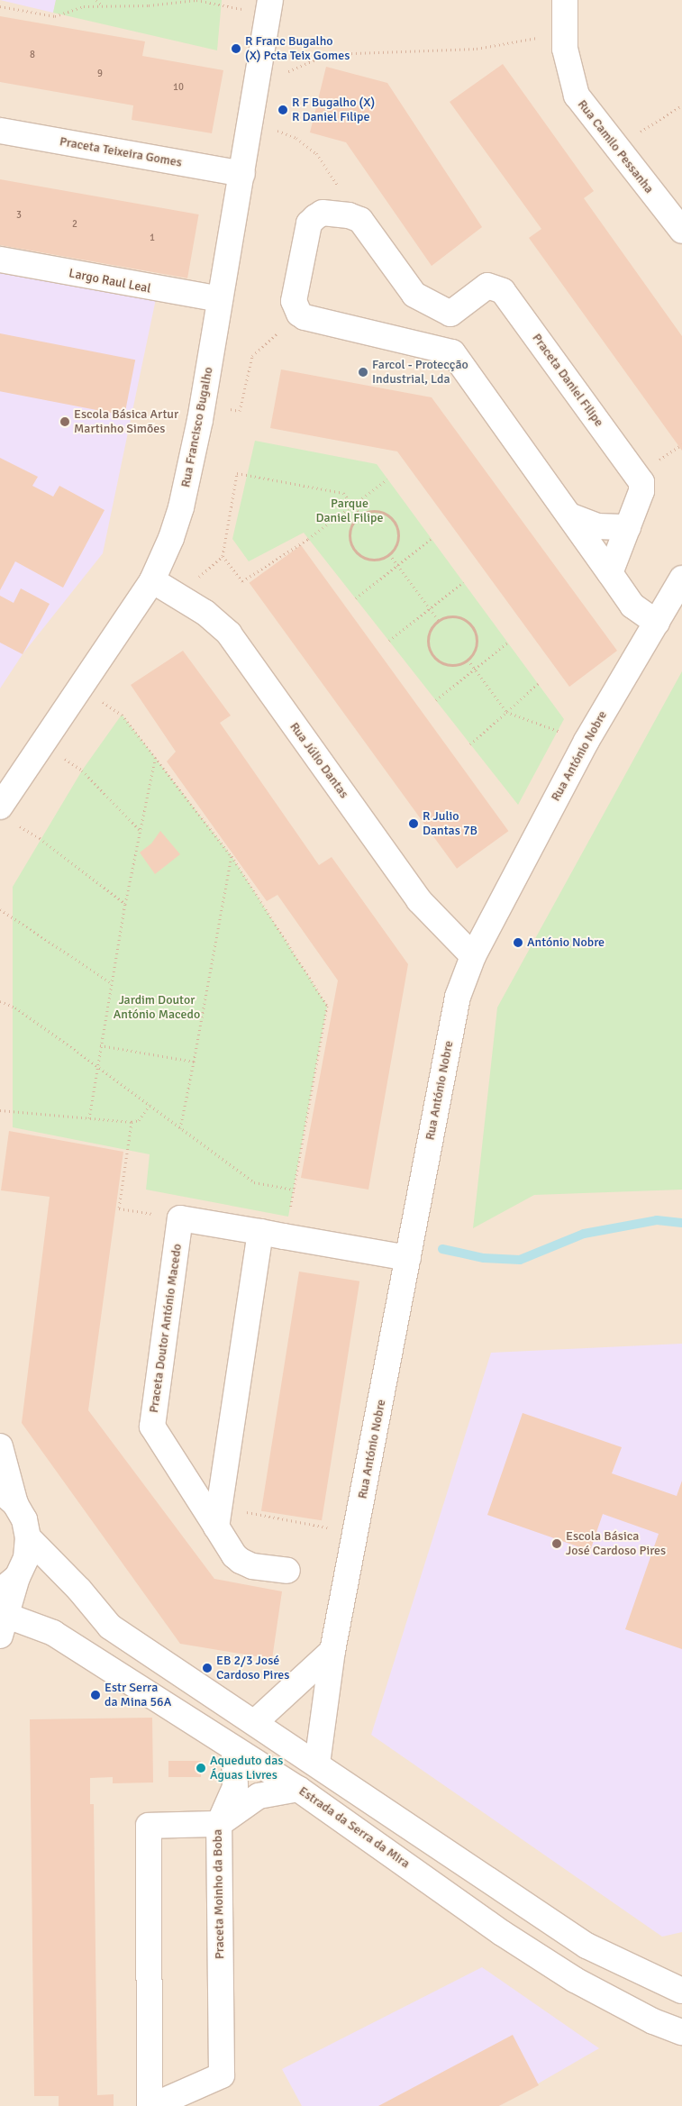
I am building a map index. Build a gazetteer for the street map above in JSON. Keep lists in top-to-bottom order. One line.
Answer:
{"streets":{"street":["Rua Camilo Pessanha","Praceta Teixeira Gomes","Largo Raul Leal","Praceta Daniel Filipe","Rua Francisco Bugalho","Rua António Nobre","Rua Júlio Dantas","Praceta Doutor António Macedo","Estrada da Serra da Mira","Praceta Moinho da Boba"]},"crossings":[["Praceta Teixeira Gomes","Rua Francisco Bugalho"],["Largo Raul Leal","Rua Francisco Bugalho"],["Rua Francisco Bugalho","Rua Júlio Dantas"],["Rua António Nobre","Rua Júlio Dantas"]],"parks":["Parque Daniel Filipe","Jardim Doutor António Macedo"],"places":["R Franc Bugalho (X) Pcta Teix Gomes","R F Bugalho (X) R Daniel Filipe","Farcol - Protecção Industrial, Lda","Escola Básica Artur Martinho Simões","R Julio Dantas 7B","António Nobre","Escola Básica José Cardoso Pires","EB 2/3 José Cardoso Pires","Estr Serra da Mina 56A","Aqueduto das Águas Livres"],"house_numbers":["8","9","10","3","2","1"]}
